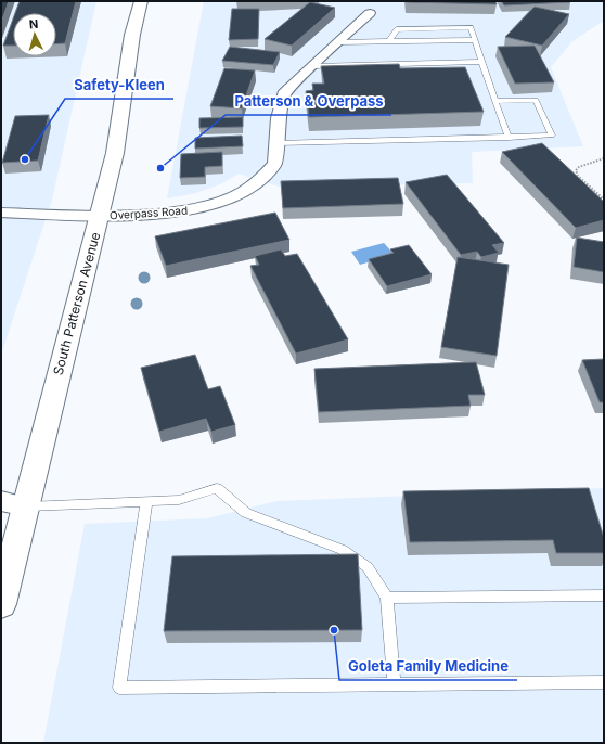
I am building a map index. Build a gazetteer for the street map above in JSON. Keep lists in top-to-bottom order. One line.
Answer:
{"streets":{"main road":["South Patterson Avenue"],"street":["Overpass Road"]},"crossings":[["Overpass Road","South Patterson Avenue"]],"places":["Safety-Kleen","Patterson & Overpass","Goleta Family Medicine"],"north":"top"}
